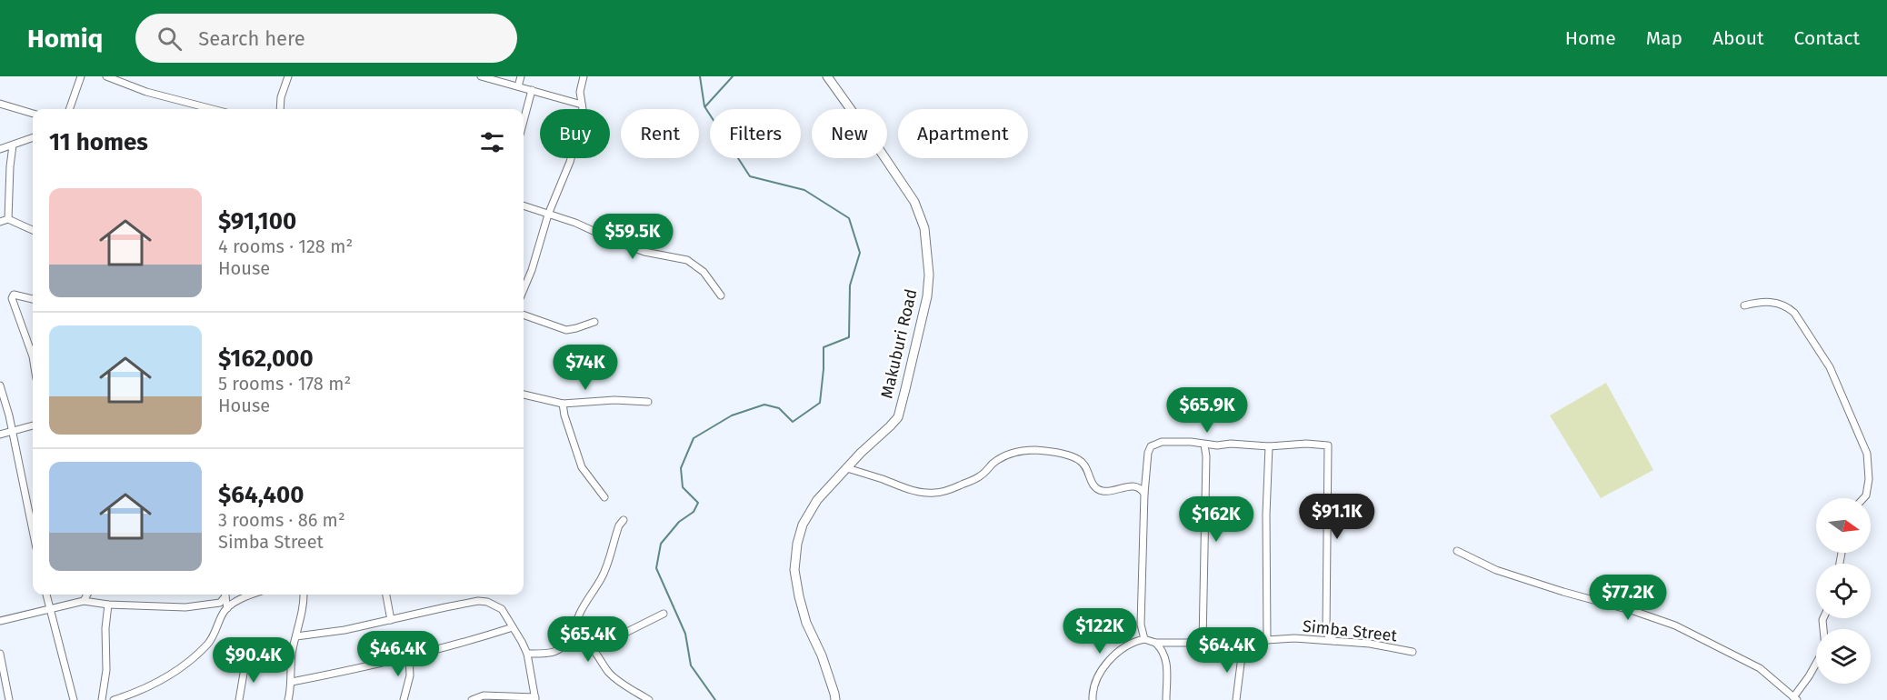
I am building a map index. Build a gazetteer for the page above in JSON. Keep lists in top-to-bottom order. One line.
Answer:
{"streets":{"street":["Makuburi Road","Simba Street"]},"north":"right","page":{"header":"Homiq","search":"Search here","nav":["Home","Map","About","Contact"],"chip":["Buy","Rent","Filters","New","Apartment"],"heading":"11 homes","list":[{"name":"$91,100","note":"4 rooms · 128 m² · House"},{"name":"$162,000","note":"5 rooms · 178 m² · House"},{"name":"$64,400","note":"3 rooms · 86 m² · Simba Street"}],"price":["$59.5K","$74K","$65.9K","$91.1K","$162K","$77.2K","$122K","$65.4K","$64.4K","$46.4K","$90.4K"]}}
